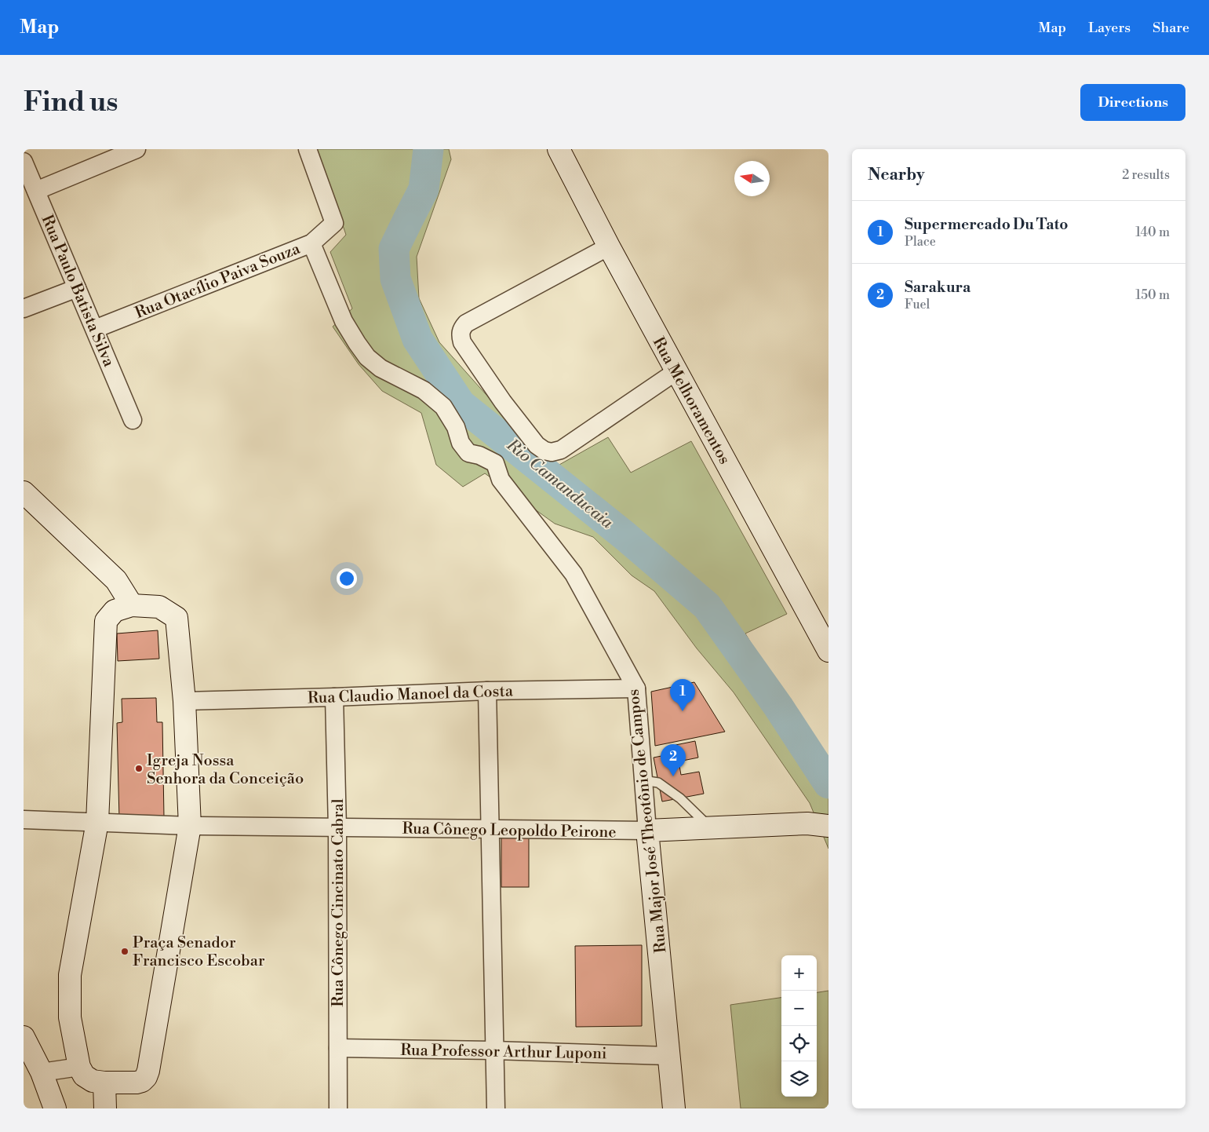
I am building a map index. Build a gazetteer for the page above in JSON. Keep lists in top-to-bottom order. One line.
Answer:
{"streets":{"street":["Rua Otacílio Paiva Souza","Rua Paulo Batista Silva","Rua Melhoramentos","Rua Claudio Manoel da Costa","Rua Major José Theotônio de Campos","Rua Cônego Leopoldo Peirone","Rua Cônego Cincinato Cabral","Rua Professor Arthur Luponi"]},"crossings":[["Rua Otacílio Paiva Souza","Rua Paulo Batista Silva"],["Rua Otacílio Paiva Souza","Rua Major José Theotônio de Campos"],["Rua Claudio Manoel da Costa","Rua Major José Theotônio de Campos"],["Rua Claudio Manoel da Costa","Rua Cônego Cincinato Cabral"],["Rua Major José Theotônio de Campos","Rua Cônego Leopoldo Peirone"],["Rua Major José Theotônio de Campos","Rua Professor Arthur Luponi"],["Rua Cônego Leopoldo Peirone","Rua Cônego Cincinato Cabral"],["Rua Cônego Cincinato Cabral","Rua Professor Arthur Luponi"]],"water":["Rio Camanducaia"],"places":["Igreja Nossa Senhora da Conceição","Praça Senador Francisco Escobar"],"north":"left","page":{"header":"Map","nav":["Map","Layers","Share"],"buttons":"Directions","title":"Find us","heading":["Nearby","2 results"],"list":[{"mark":"1","name":"Supermercado Du Tato","note":"Place","value":"140 m"},{"mark":"2","name":"Sarakura","note":"Fuel","value":"150 m"}],"pins":["1","2"],"map_buttons":["+","−"]}}
